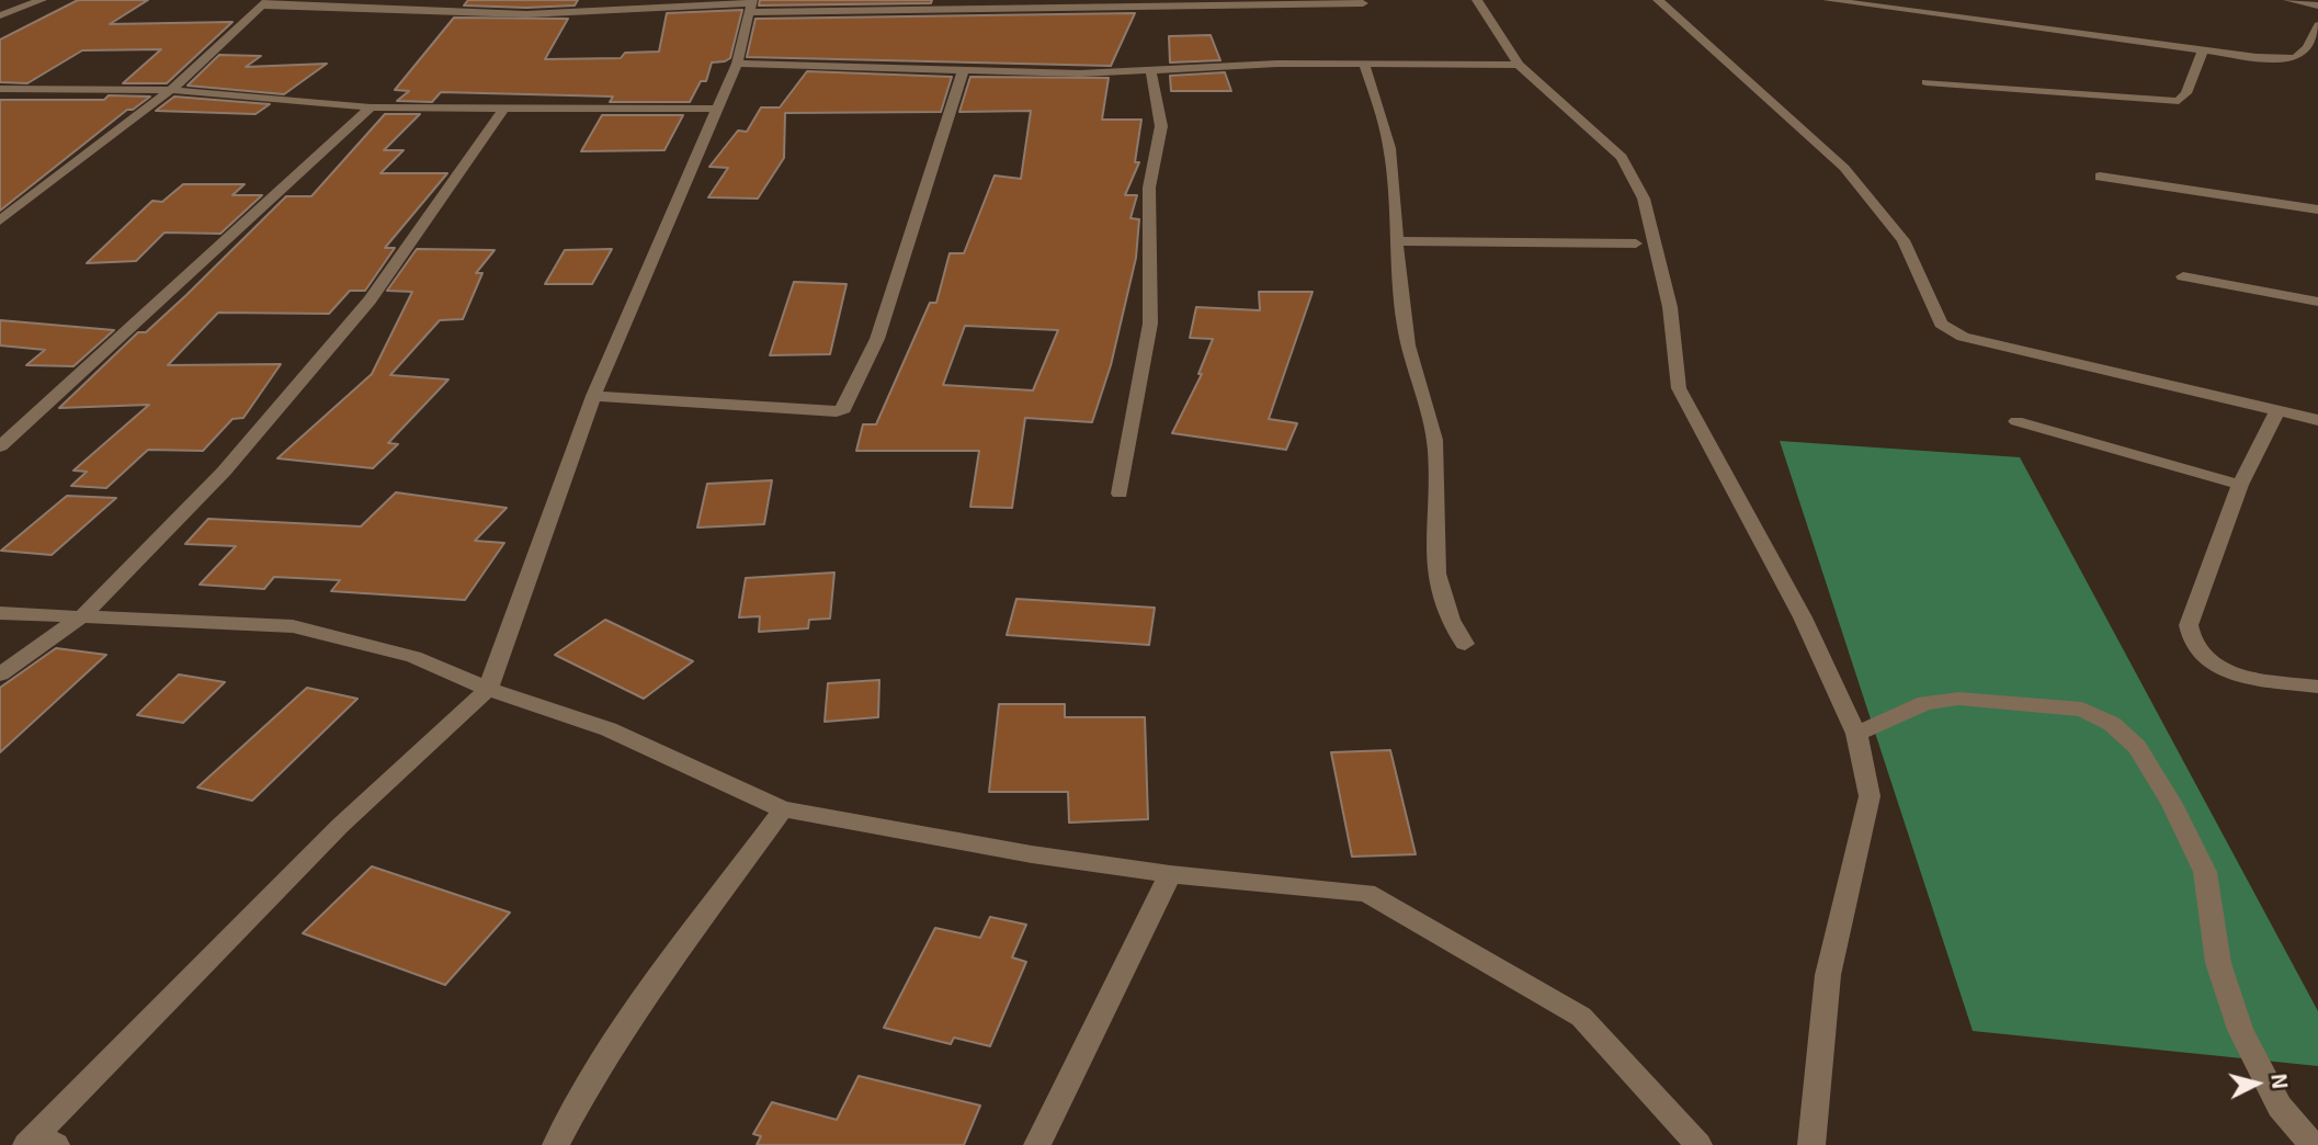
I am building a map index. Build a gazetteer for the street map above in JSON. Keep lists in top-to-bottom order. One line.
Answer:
{"north":"right"}
